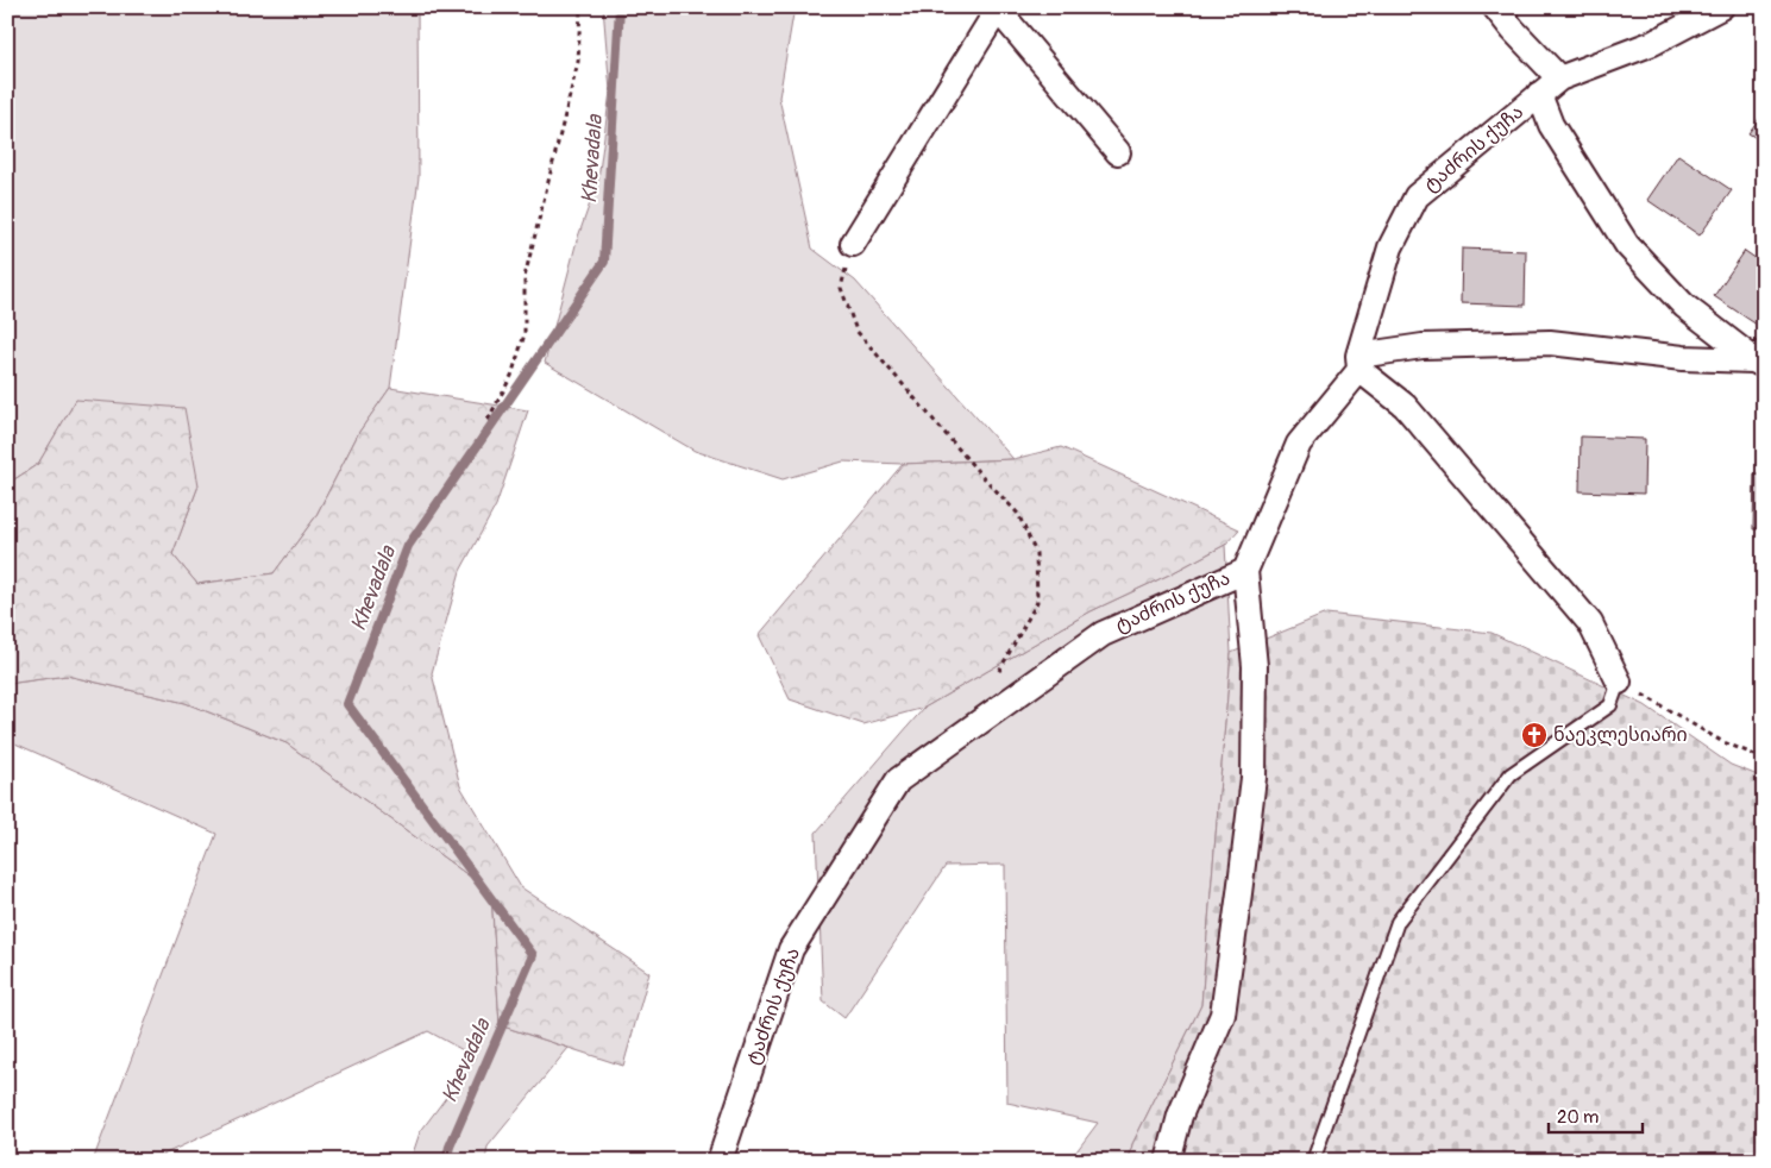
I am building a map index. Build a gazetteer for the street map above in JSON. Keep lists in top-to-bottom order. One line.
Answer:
{"streets":{"street":["ტაძრის ქუჩა"]},"water":["Khevadala"],"places":{"church":["ნაეკლესიარი"]},"scale_bar":"20 m"}
